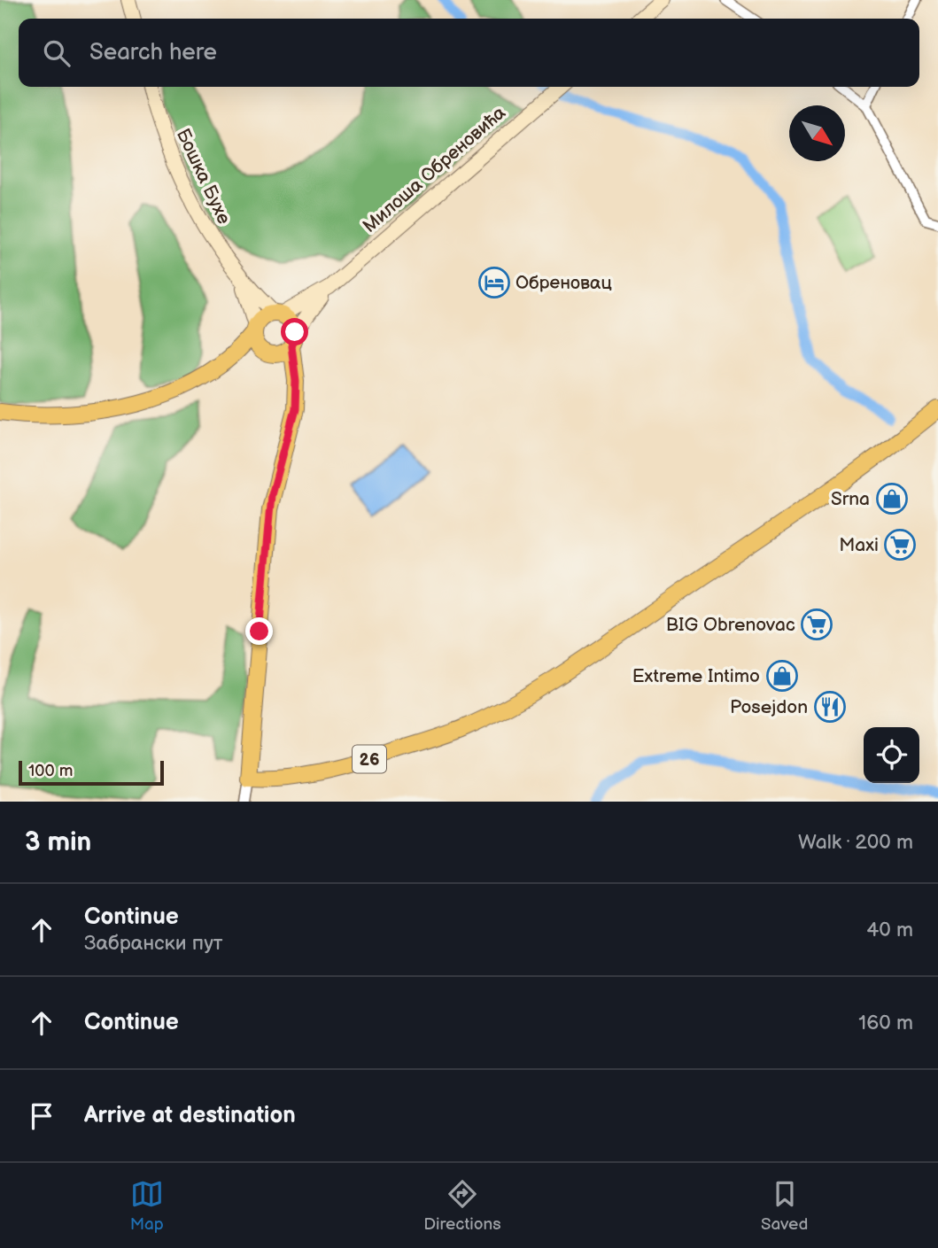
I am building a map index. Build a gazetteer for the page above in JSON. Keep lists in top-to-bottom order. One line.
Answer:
{"streets":{"main road":["26"],"street":["Милоша Обреновића","Бошка Бухе"]},"crossings":[["Милоша Обреновића","Бошка Бухе"]],"places":{"hotel":["Обреновац"],"shop":["Srna","Extreme Intimo"],"supermarket":["Maxi","BIG Obrenovac"],"restaurant":["Posejdon"]},"scale_bar":"100 m","north":"bottom right","page":{"search":"Search here","scale":"100 m","heading":["3 min","Walk · 200 m"],"list":[["Continue","Забрански пут","40 m"],["Continue","160 m"],"Arrive at destination"],"nav":["Map","Directions","Saved"]}}
